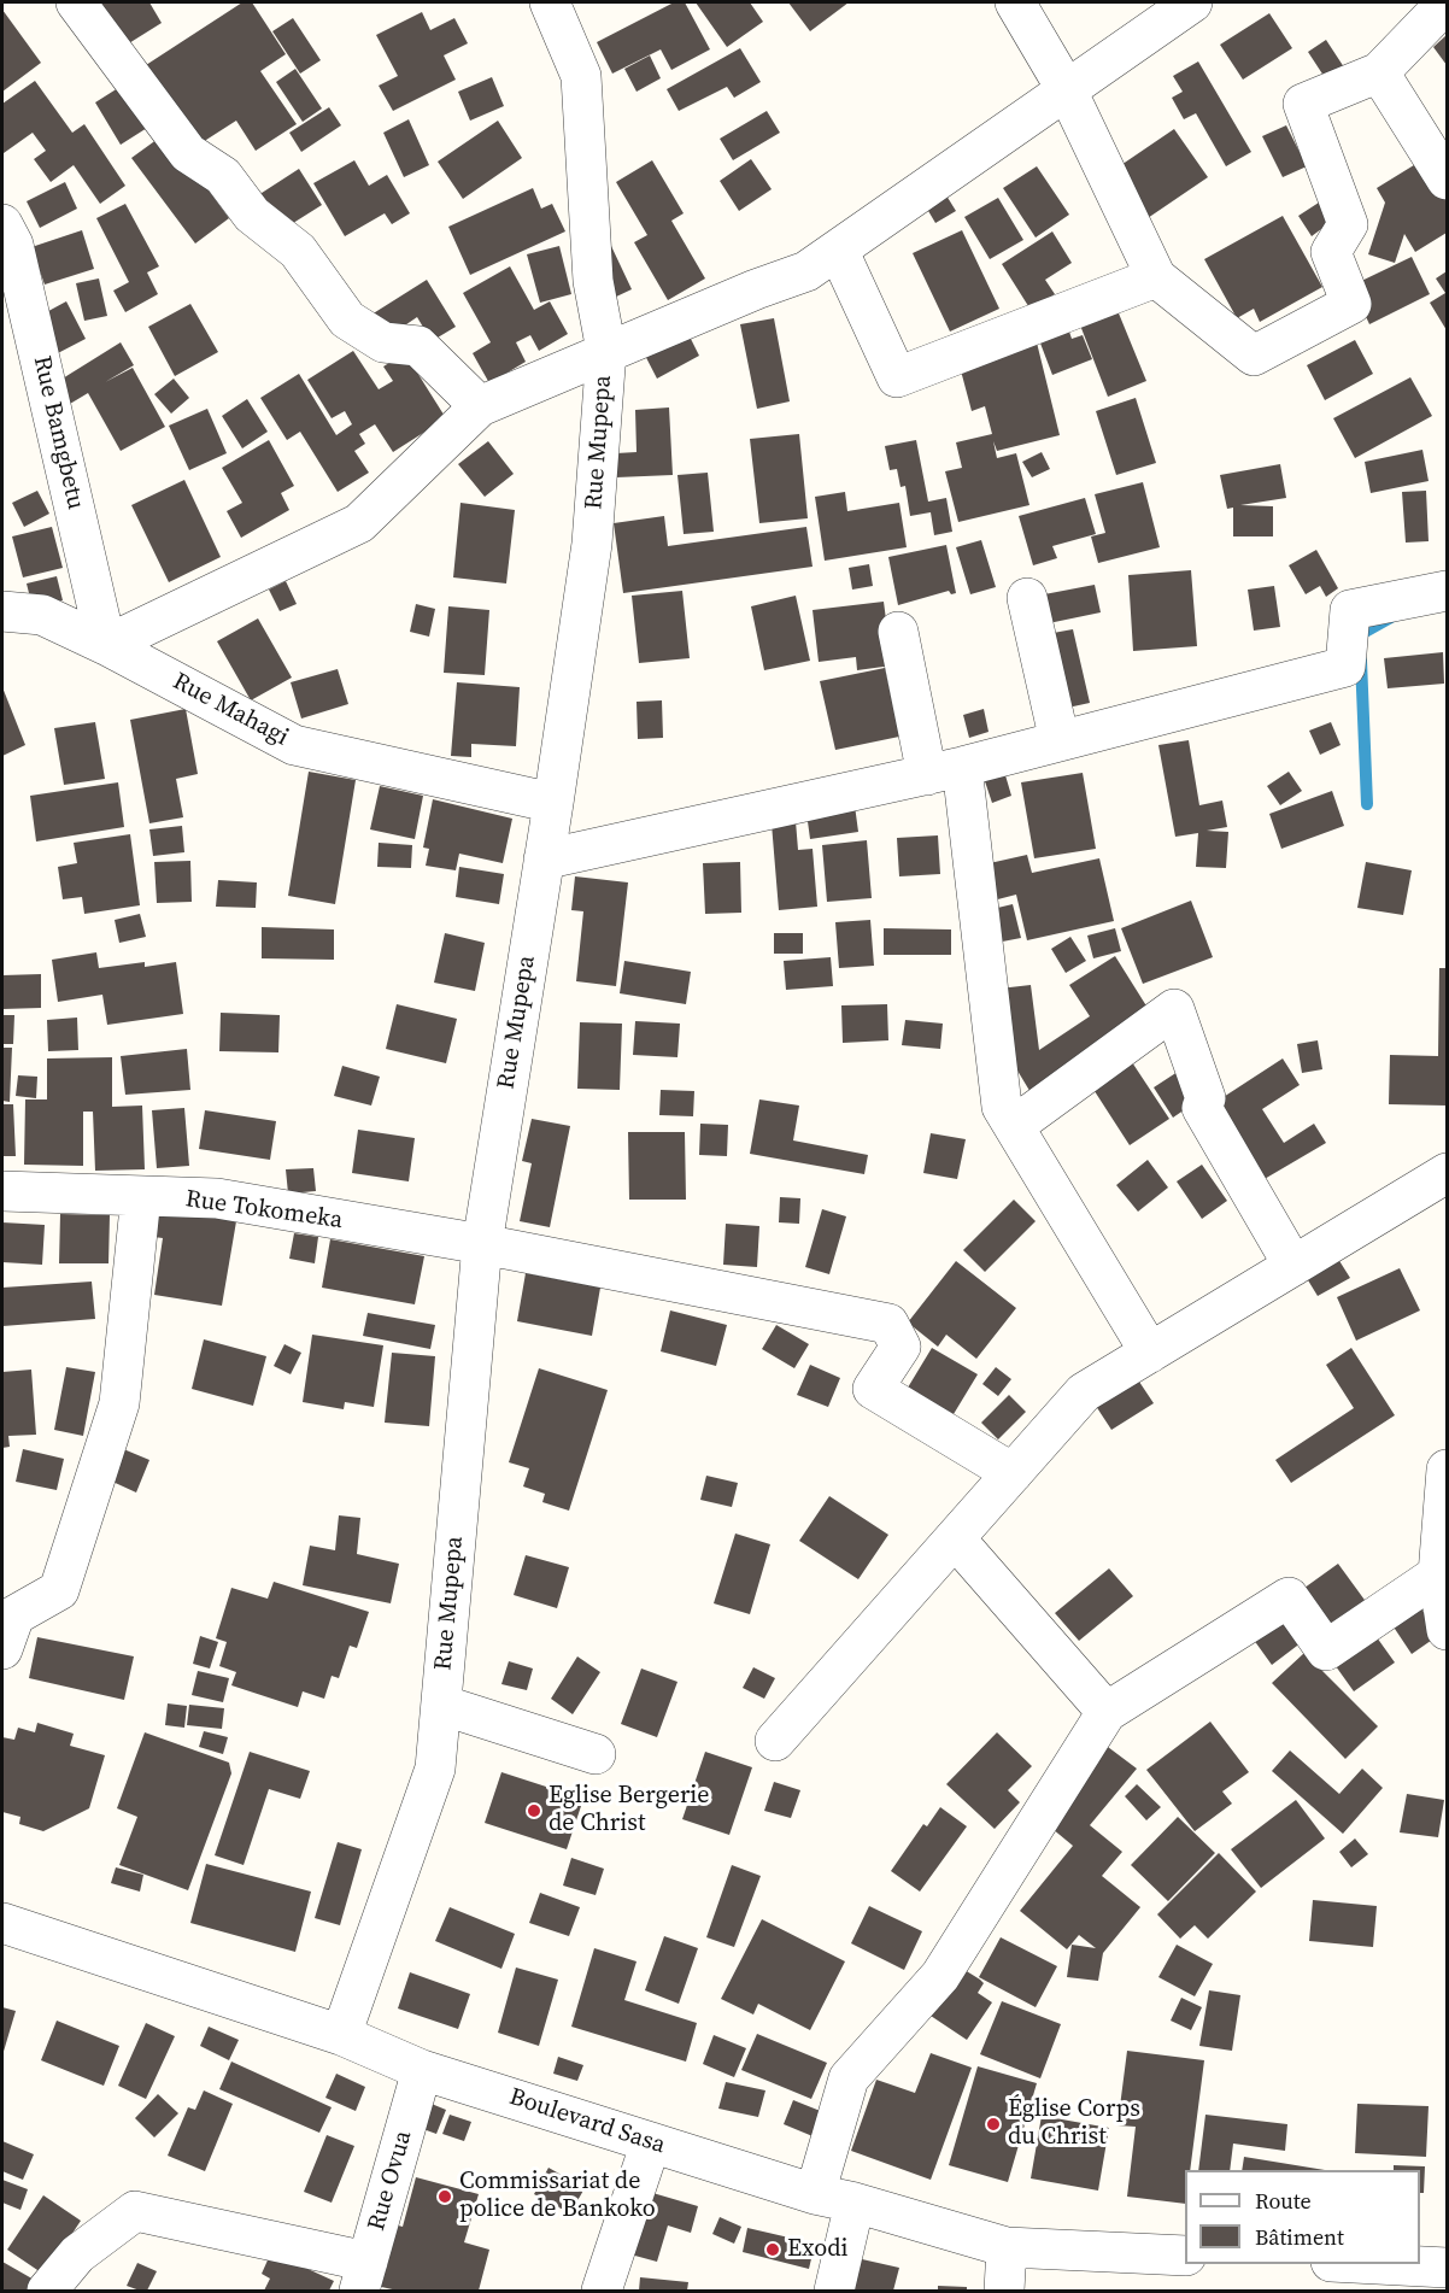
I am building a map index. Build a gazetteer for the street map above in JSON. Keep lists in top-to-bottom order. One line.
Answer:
{"streets":{"street":["Rue Bamgbetu","Rue Mupepa","Rue Mahagi","Rue Tokomeka","Boulevard Sasa","Rue Ovua"]},"crossings":[["Rue Bamgbetu","Rue Mahagi"],["Rue Mupepa","Rue Mahagi"],["Rue Mupepa","Rue Tokomeka"],["Rue Mupepa","Boulevard Sasa"],["Boulevard Sasa","Rue Ovua"]],"places":["Eglise Bergerie de Christ","Église Corps du Christ","Commissariat de police de Bankoko","Exodi"],"legend":["Route","Bâtiment"]}
